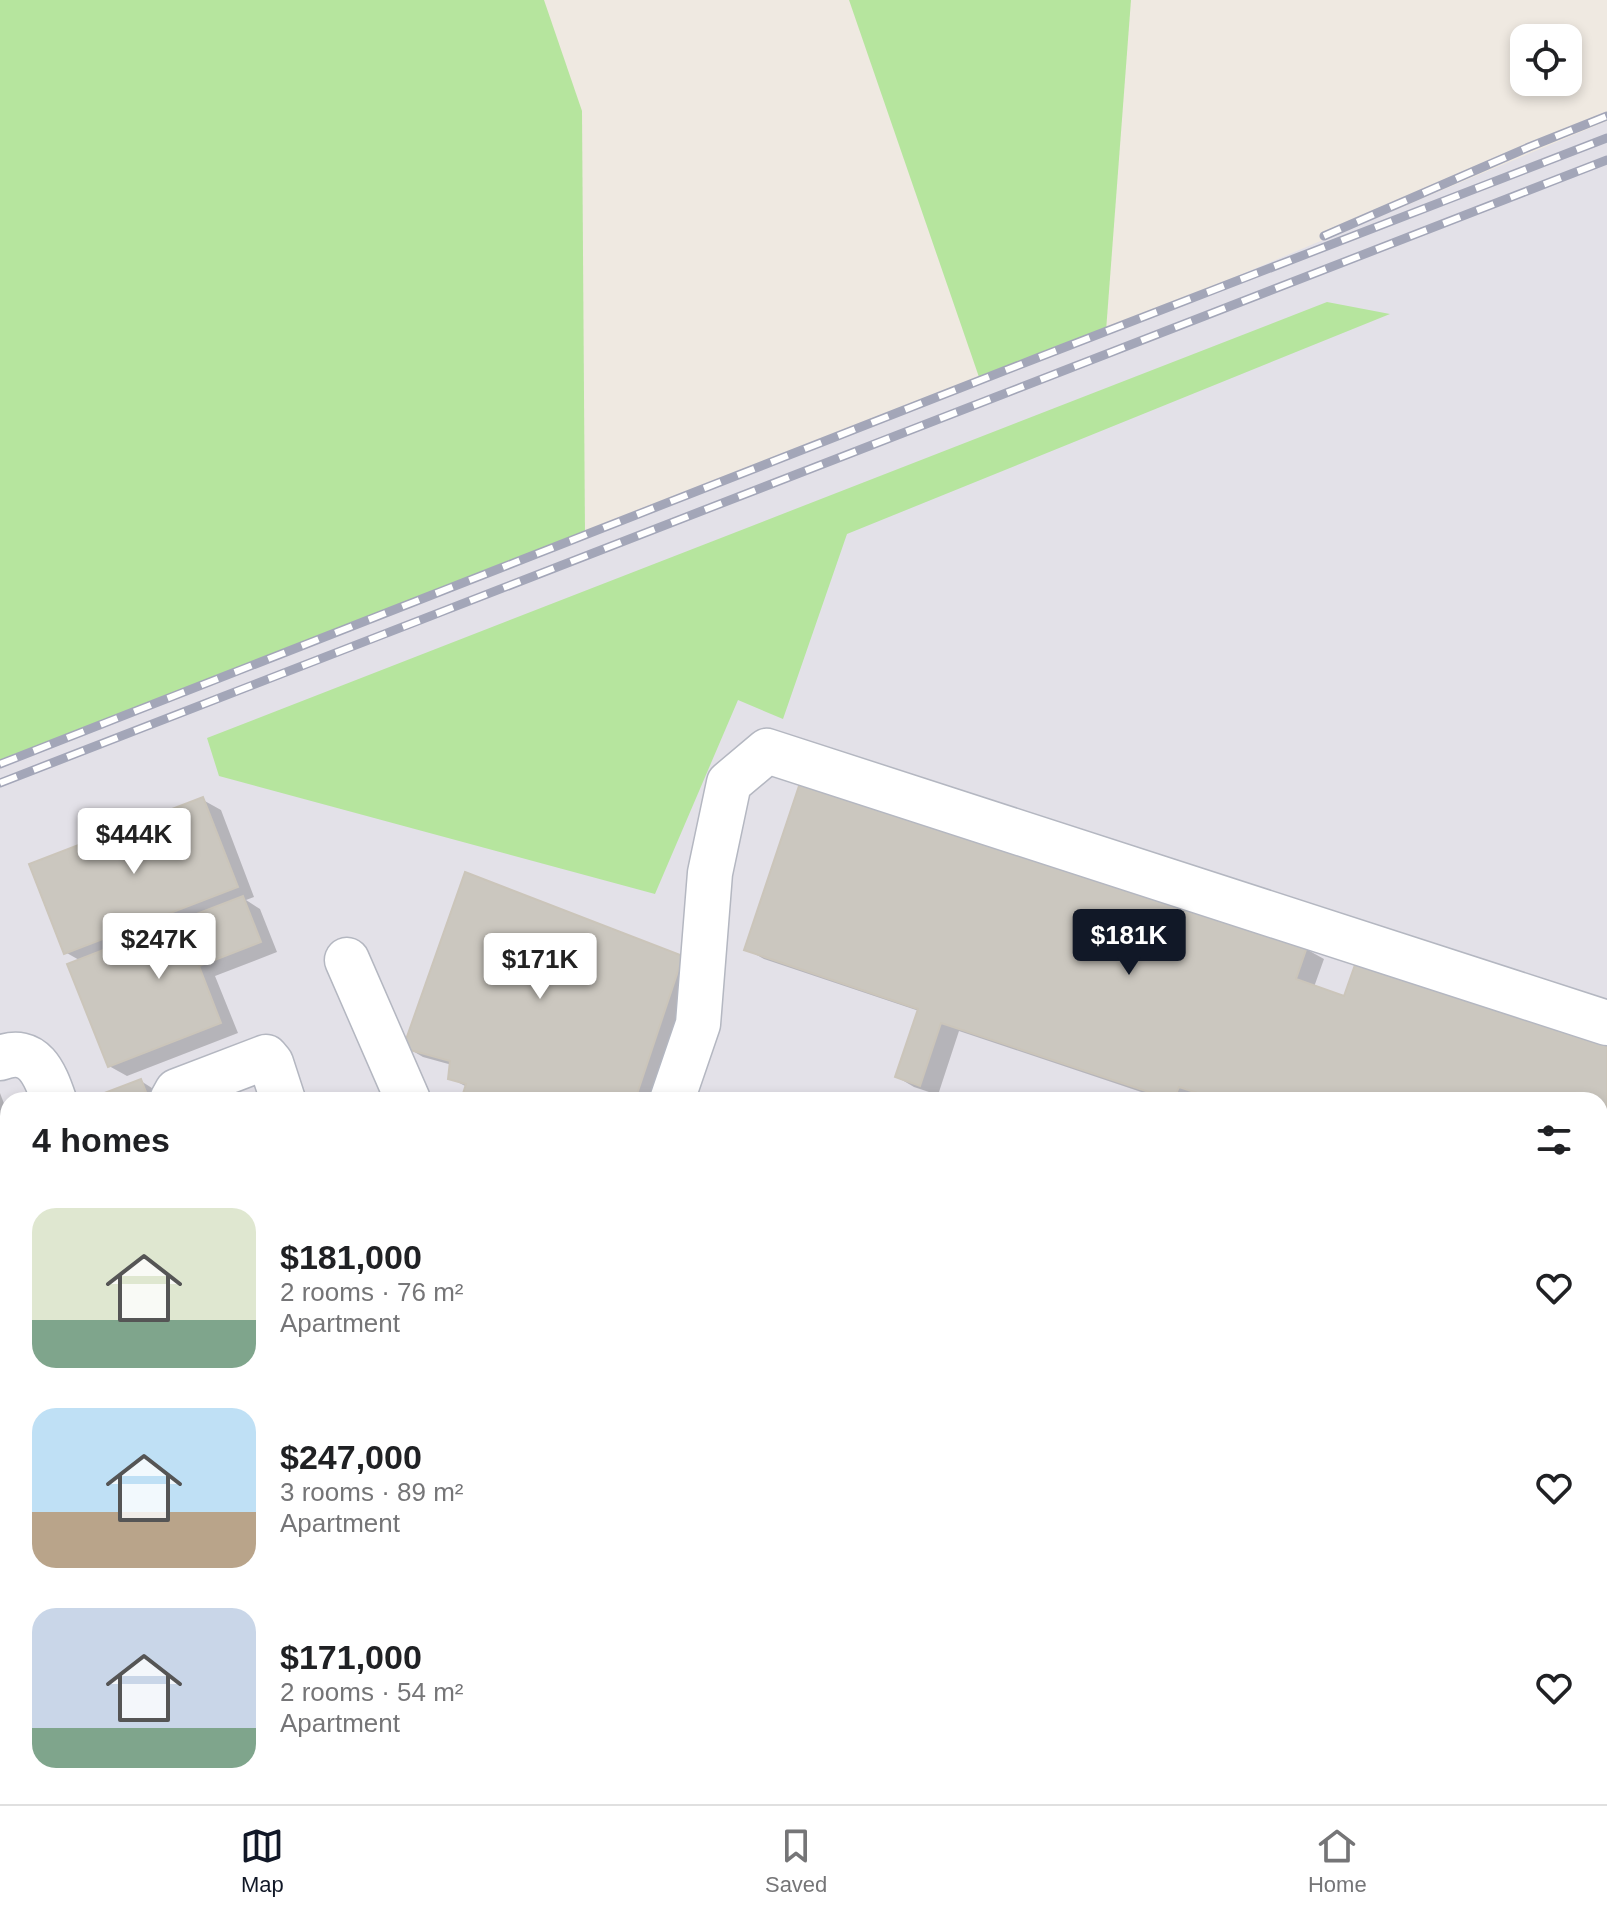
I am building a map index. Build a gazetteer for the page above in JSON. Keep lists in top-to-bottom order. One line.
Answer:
{"page":{"price":["$444K","$181K","$247K","$171K"],"heading":"4 homes","list":[{"name":"$181,000","note":"2 rooms · 76 m² · Apartment"},{"name":"$247,000","note":"3 rooms · 89 m² · Apartment"},{"name":"$171,000","note":"2 rooms · 54 m² · Apartment"}],"tabs":["Map","Saved","Home"]}}
